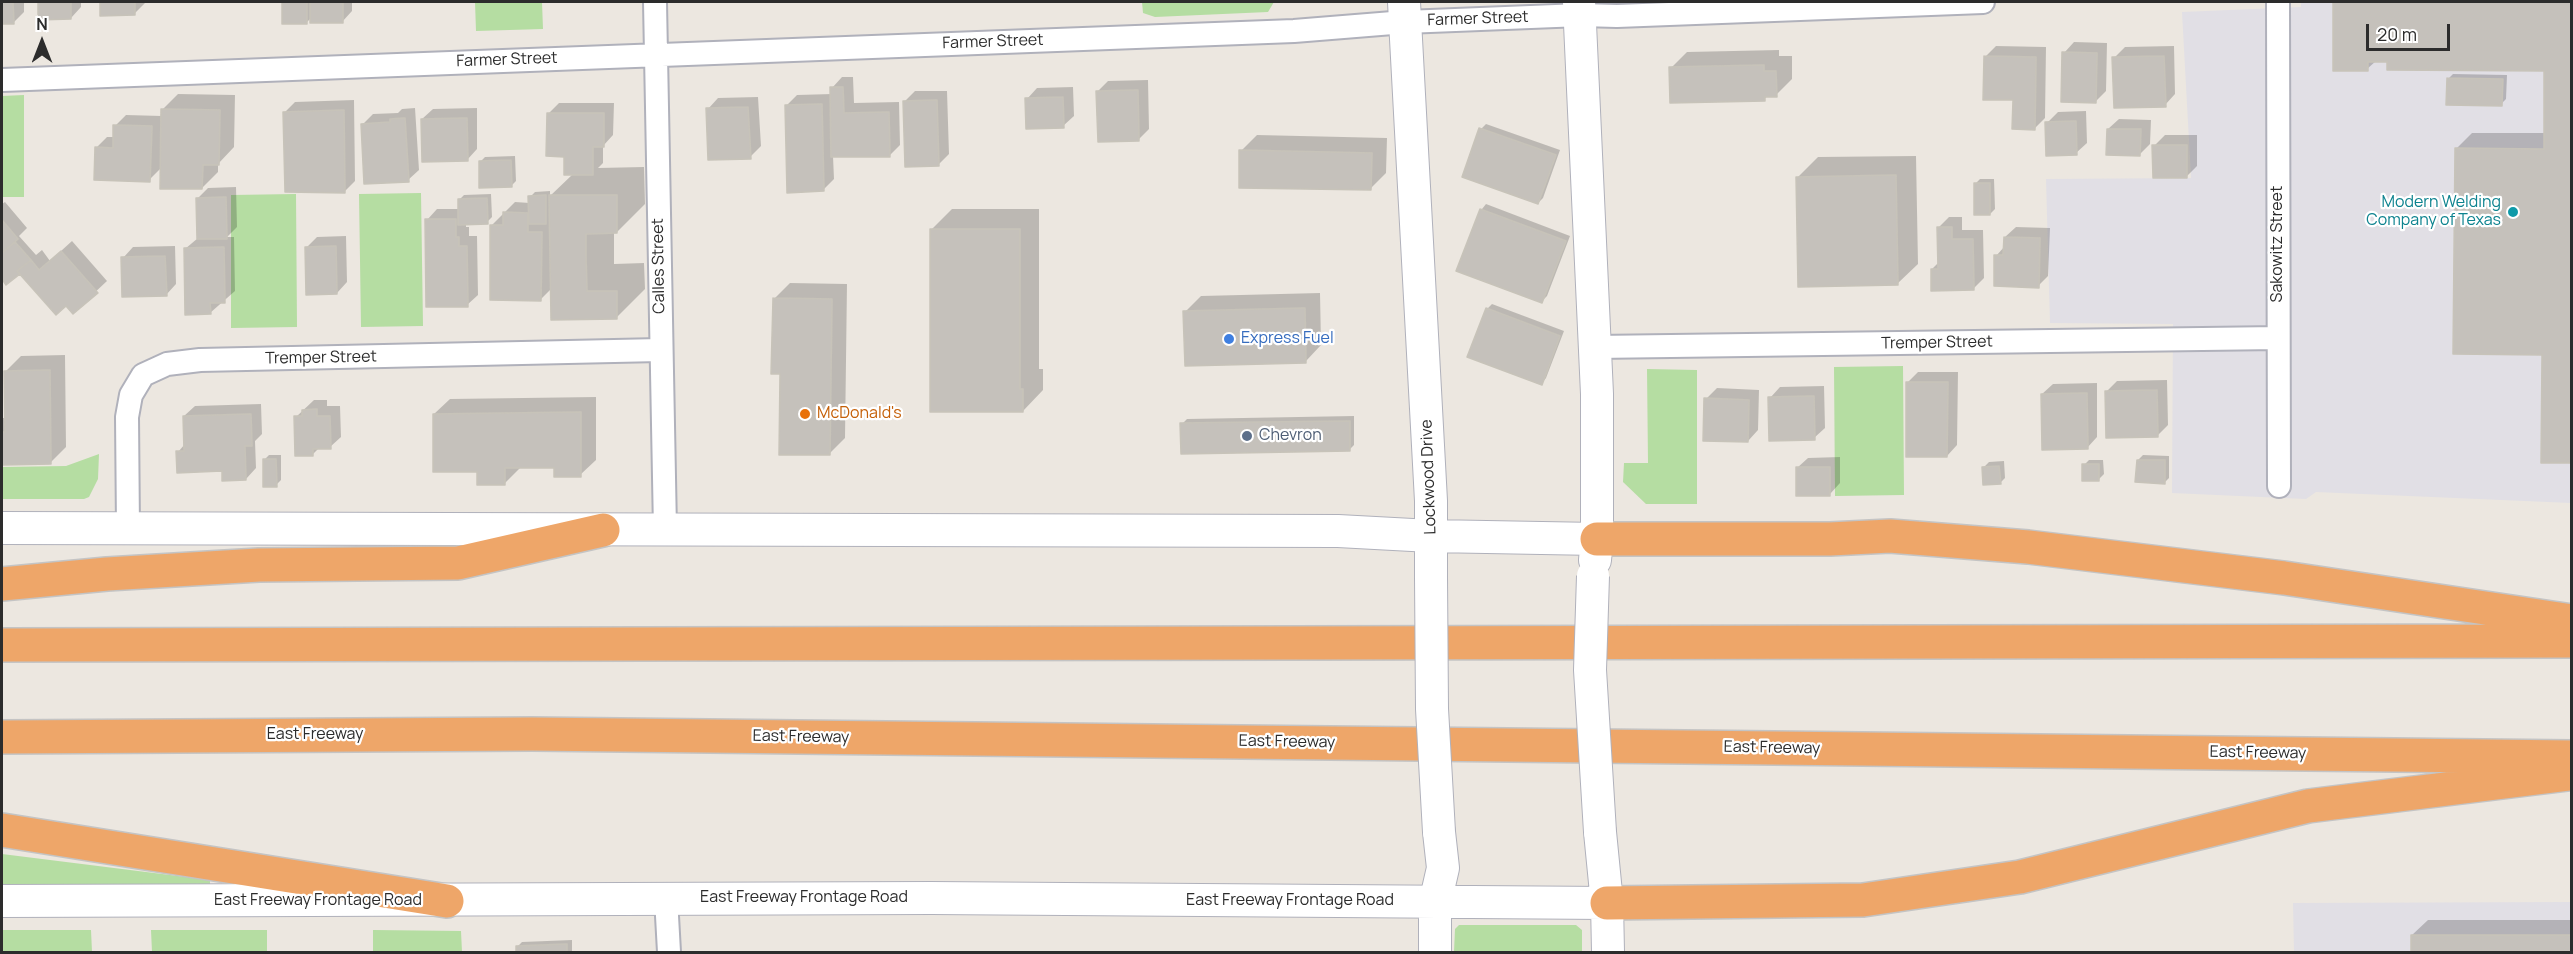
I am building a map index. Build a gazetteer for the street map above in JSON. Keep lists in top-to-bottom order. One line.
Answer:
{"streets":{"highway":["East Freeway"],"main road":["Lockwood Drive","East Freeway Frontage Road"],"street":["Farmer Street","Sakowitz Street","Calles Street","Tremper Street"]},"crossings":[["Farmer Street","Calles Street"],["Farmer Street","Lockwood Drive"],["Sakowitz Street","Tremper Street"],["Calles Street","Tremper Street"],["Lockwood Drive","East Freeway Frontage Road"]],"places":["Modern Welding Company of Texas","Express Fuel","McDonald's","Chevron"],"scale_bar":"20 m","north":"top"}
